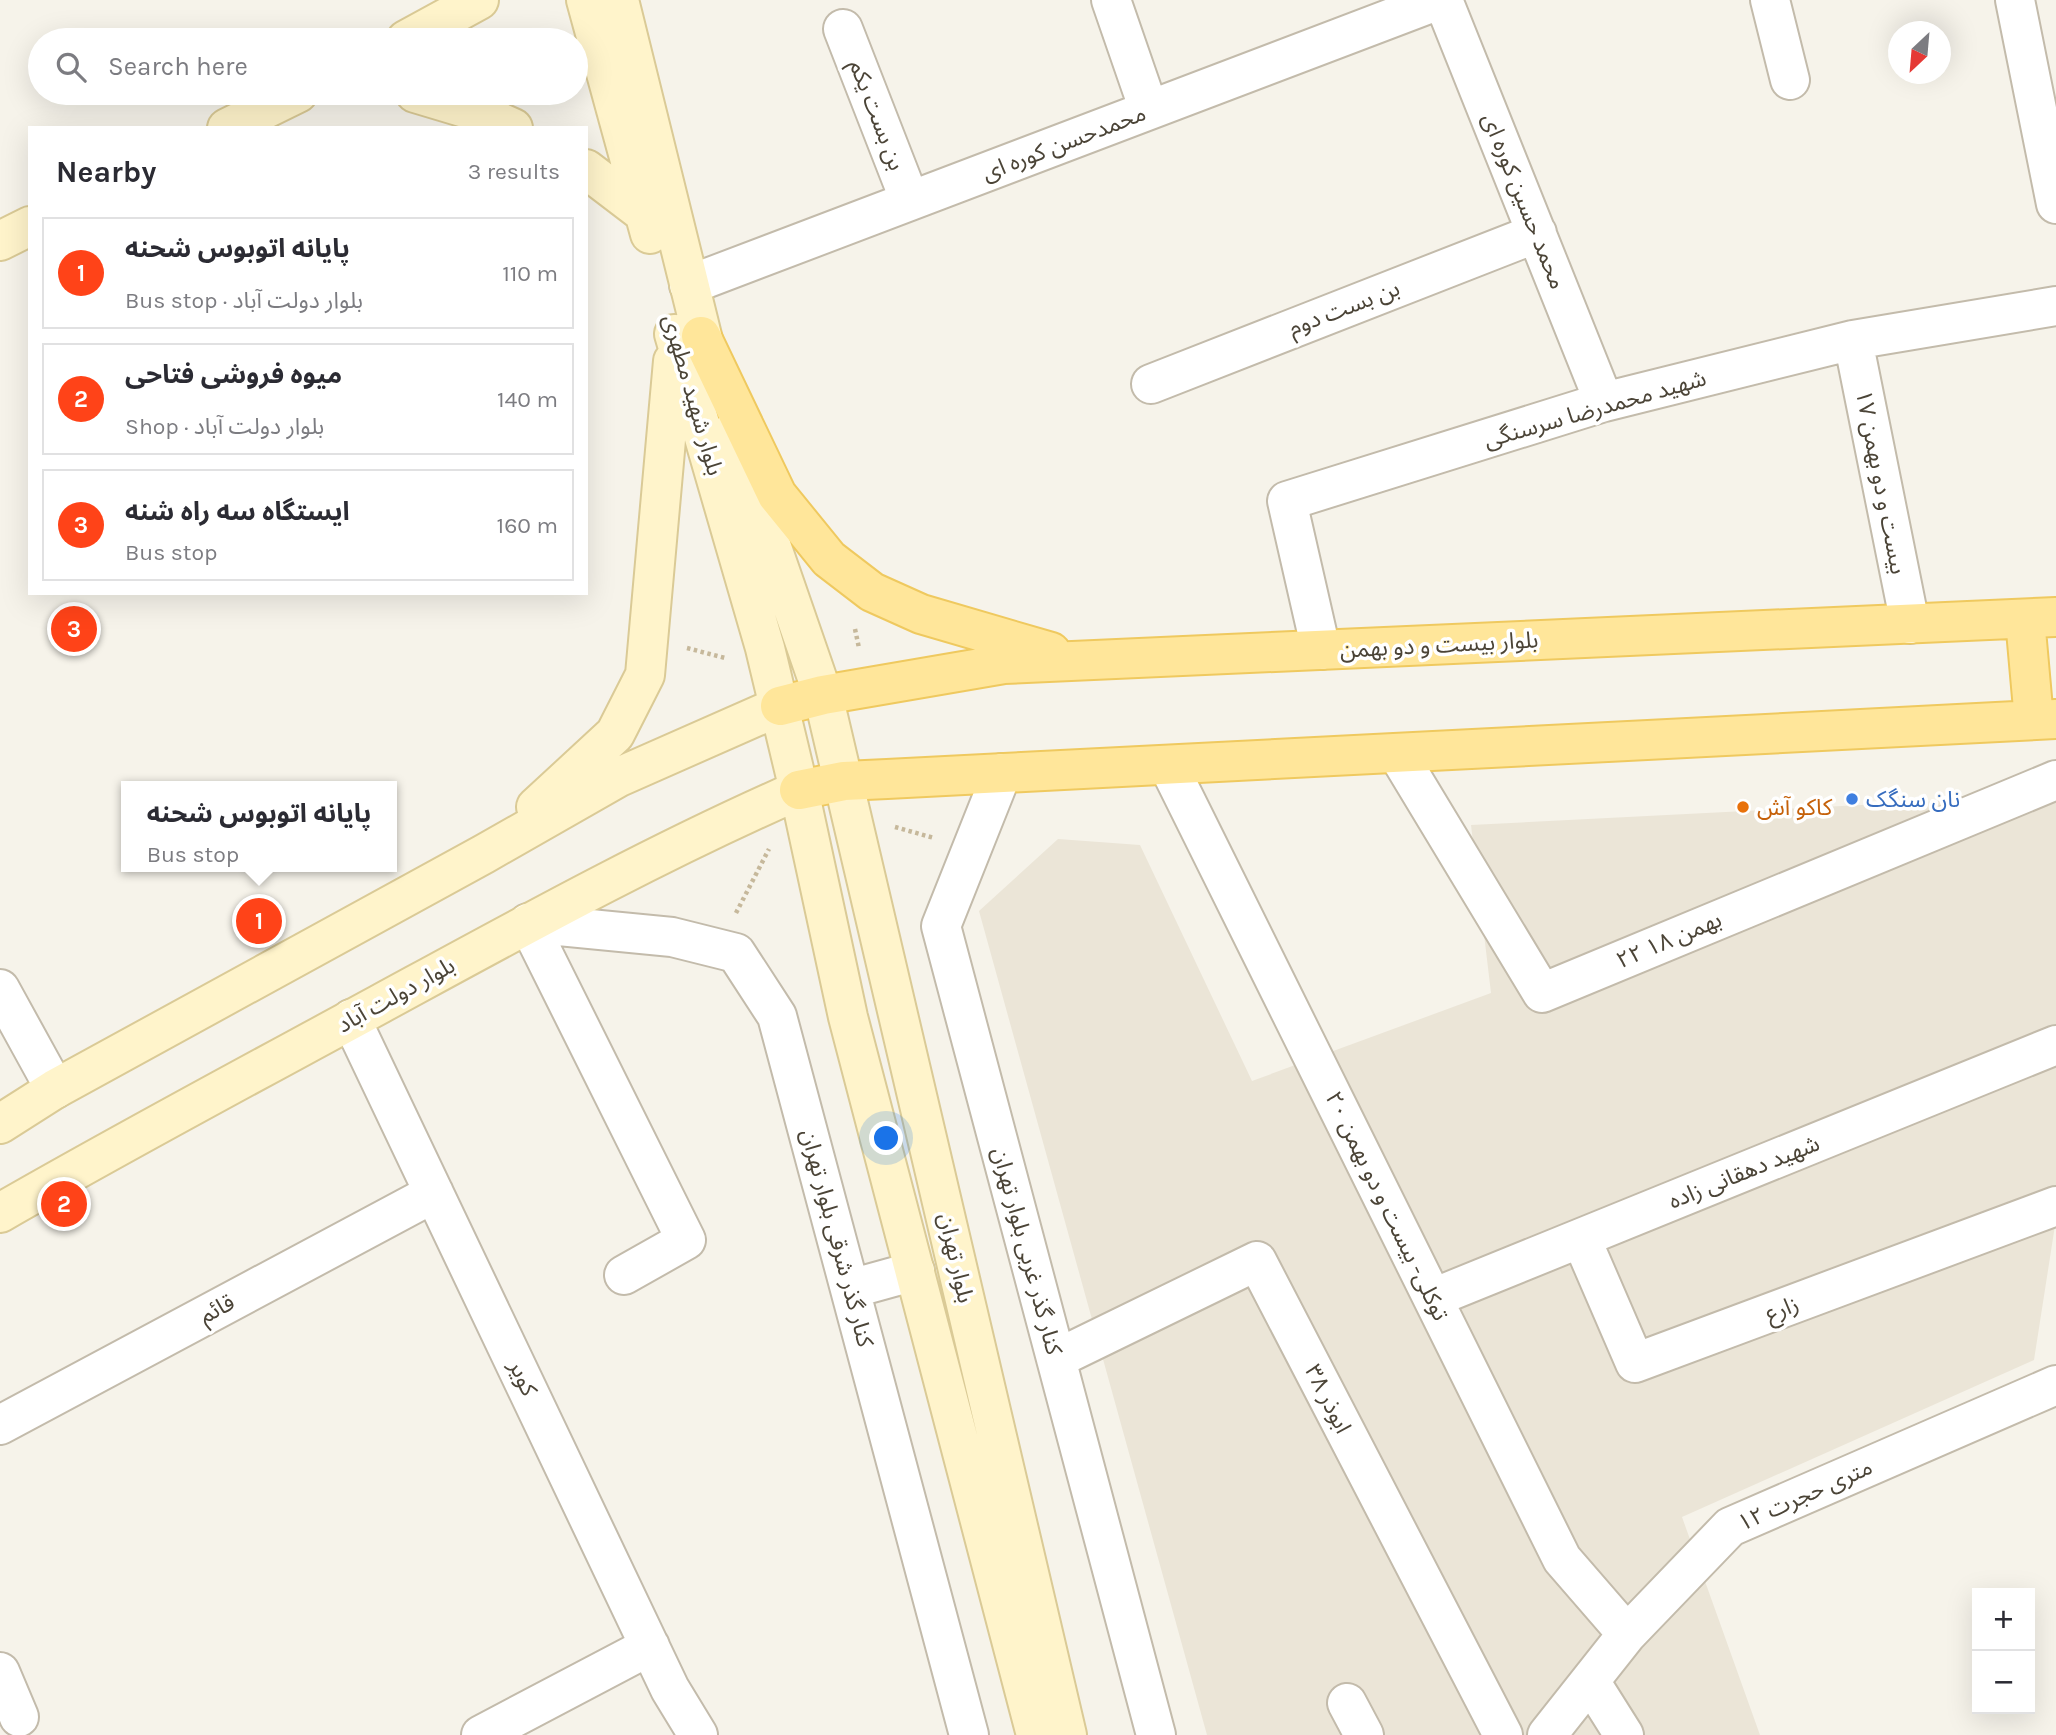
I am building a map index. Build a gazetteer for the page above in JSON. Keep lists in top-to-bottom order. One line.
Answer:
{"streets":{"main road":["بلوار شهید مطهری","بلوار بیست و دو بهمن","بلوار دولت آباد","بلوار تهران"],"street":["بن بست یکم","محمدحسن کوره ای","محمد حسین کوره ای","بن بست دوم","شهید محمدرضا سرسنگی","بیست و دو بهمن ۱۷","۲۲ بهمن ۱۸","شهید دهقانی زاده","توکلی- بیست و دو بهمن ۲۰","کنار گذر شرقی بلوار تهران","کنار گذر غربی بلوار تهران","قائم","زارع","کویر","۳۸ ابوذر","۱۲ متری حجرت"]},"crossings":[["بن بست یکم","محمدحسن کوره ای"],["محمدحسن کوره ای","محمد حسین کوره ای"],["محمدحسن کوره ای","بلوار شهید مطهری"],["محمد حسین کوره ای","بن بست دوم"],["محمد حسین کوره ای","شهید محمدرضا سرسنگی"],["بلوار شهید مطهری","بلوار بیست و دو بهمن"],["بلوار شهید مطهری","بلوار دولت آباد"],["بلوار شهید مطهری","بلوار تهران"],["شهید محمدرضا سرسنگی","بیست و دو بهمن ۱۷"],["شهید محمدرضا سرسنگی","بلوار بیست و دو بهمن"],["بیست و دو بهمن ۱۷","بلوار بیست و دو بهمن"],["بلوار دولت آباد","کنار گذر شرقی بلوار تهران"],["بلوار دولت آباد","بلوار تهران"],["بلوار دولت آباد","کویر"],["شهید دهقانی زاده","توکلی- بیست و دو بهمن ۲۰"],["شهید دهقانی زاده","زارع"],["توکلی- بیست و دو بهمن ۲۰","۱۲ متری حجرت"],["کنار گذر غربی بلوار تهران","۳۸ ابوذر"],["قائم","کویر"]],"places":["نان سنگک","کاکو آش"],"north":"bottom left","page":{"search":"Search here","heading":["Nearby","3 results"],"list":[{"mark":"1","name":"پایانه اتوبوس شحنه","note":"Bus stop · بلوار دولت آباد","value":"110 m"},{"mark":"2","name":"میوه فروشی فتاحی","note":"Shop · بلوار دولت آباد","value":"140 m"},{"mark":"3","name":"ایستگاه سه راه شنه","note":"Bus stop","value":"160 m"}],"pins":["3","1","2"],"popup":["پایانه اتوبوس شحنه","Bus stop"],"map_buttons":["+","−"]}}
